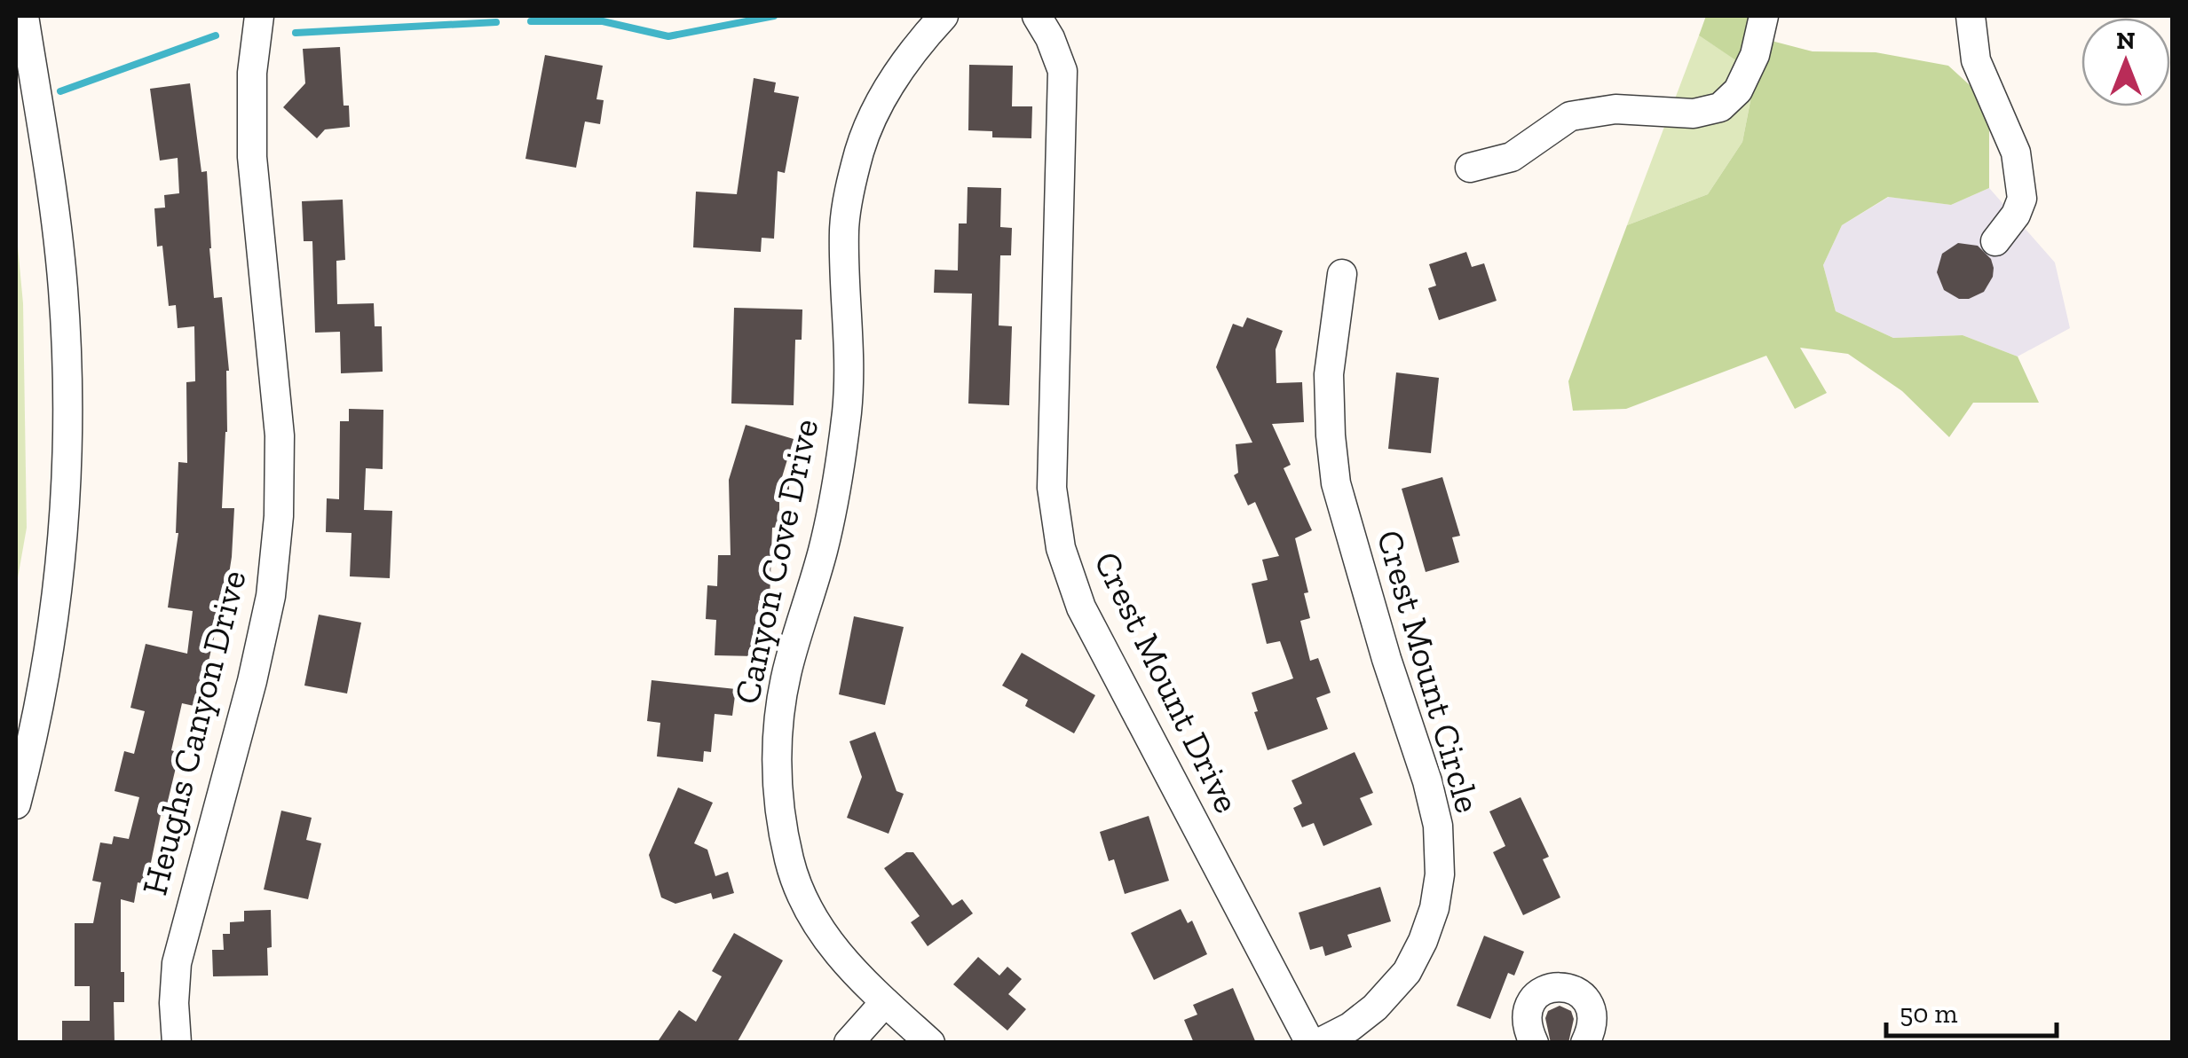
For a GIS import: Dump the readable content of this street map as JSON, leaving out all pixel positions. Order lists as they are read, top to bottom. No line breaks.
{"streets":{"street":["Canyon Cove Drive","Crest Mount Circle","Crest Mount Drive","Heughs Canyon Drive"]},"scale_bar":"50 m","north":"top"}
